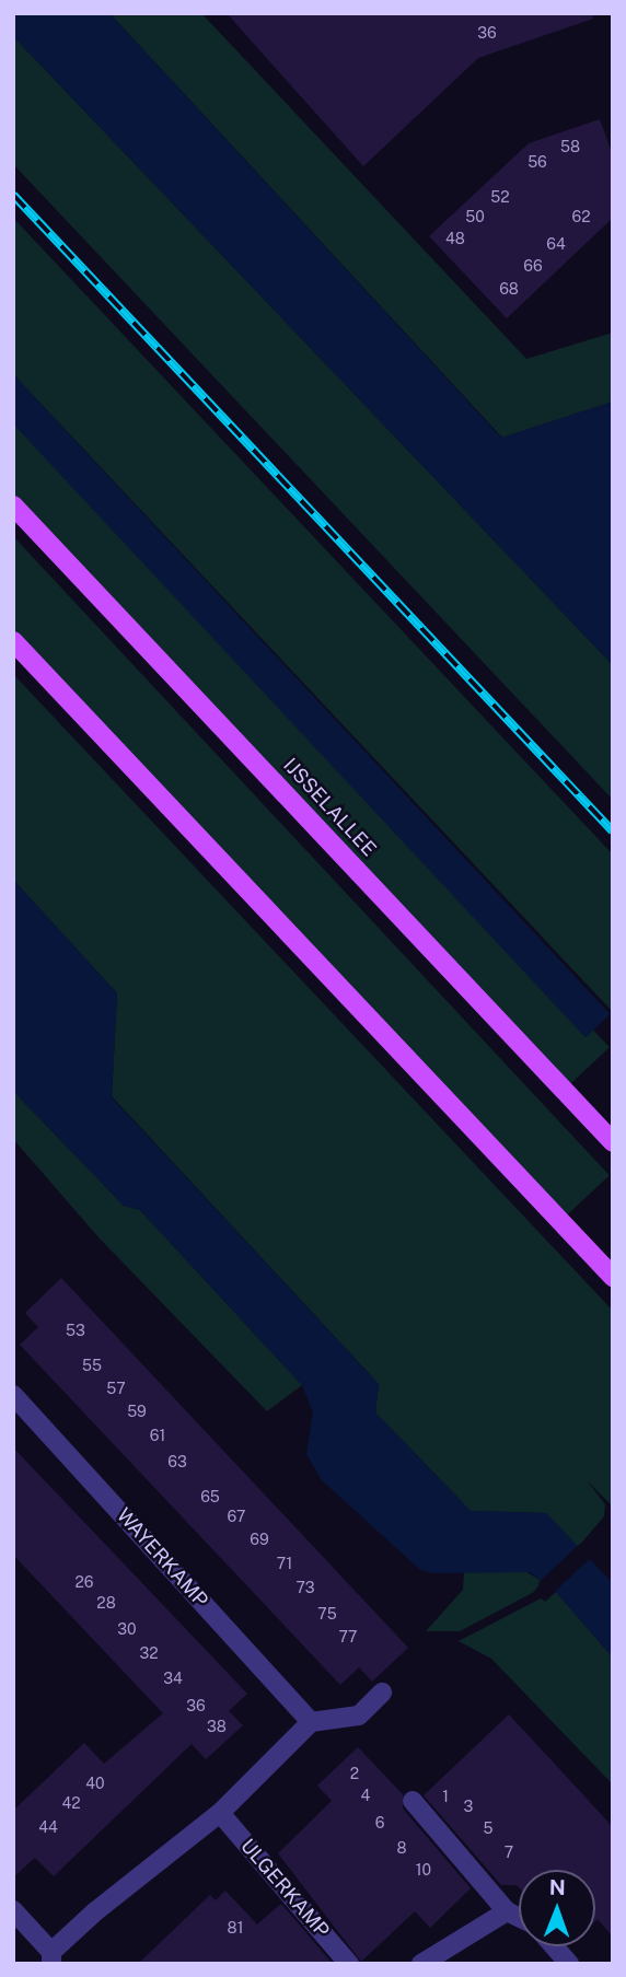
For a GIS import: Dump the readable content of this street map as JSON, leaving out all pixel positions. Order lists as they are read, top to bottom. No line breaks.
{"streets":{"main road":["IJSSELALLEE"],"street":["WAYERKAMP","ULGERKAMP"]},"house_numbers":["36","58","56","52","50","62","48","64","66","68","53","55","57","59","61","63","65","67","69","71","26","73","28","75","30","77","32","34","36","38","2","40","4","1","42","3","6","44","5","8","7","10","81"],"north":"top"}
